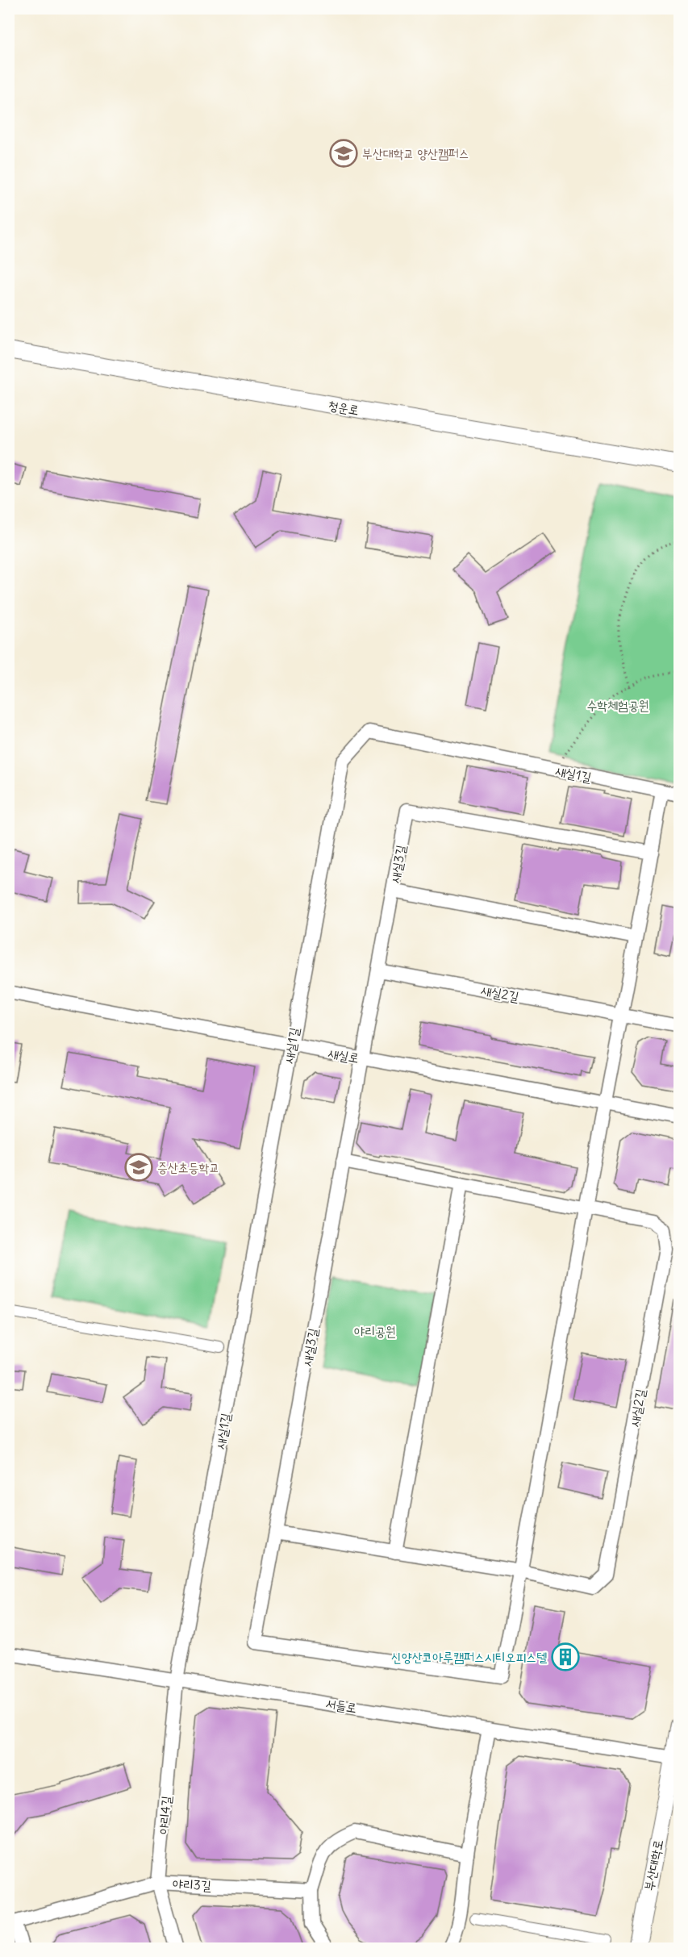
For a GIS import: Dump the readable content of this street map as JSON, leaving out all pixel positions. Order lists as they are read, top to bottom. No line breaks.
{"streets":{"street":["청운로","새실1길","새실3길","새실2길","새실로","서들로","야리4길","부산대학로","야리3길"]},"crossings":[["새실1길","새실로"],["새실1길","서들로"],["새실1길","야리4길"],["새실3길","새실2길"],["새실3길","새실로"],["서들로","야리4길"],["서들로","부산대학로"],["야리4길","야리3길"]],"parks":["수학체험공원","야리공원"],"places":{"school or university":["부산대학교 양산캠퍼스","증산초등학교"],"building":["신양산코아루캠퍼스시티오피스텔"]}}
